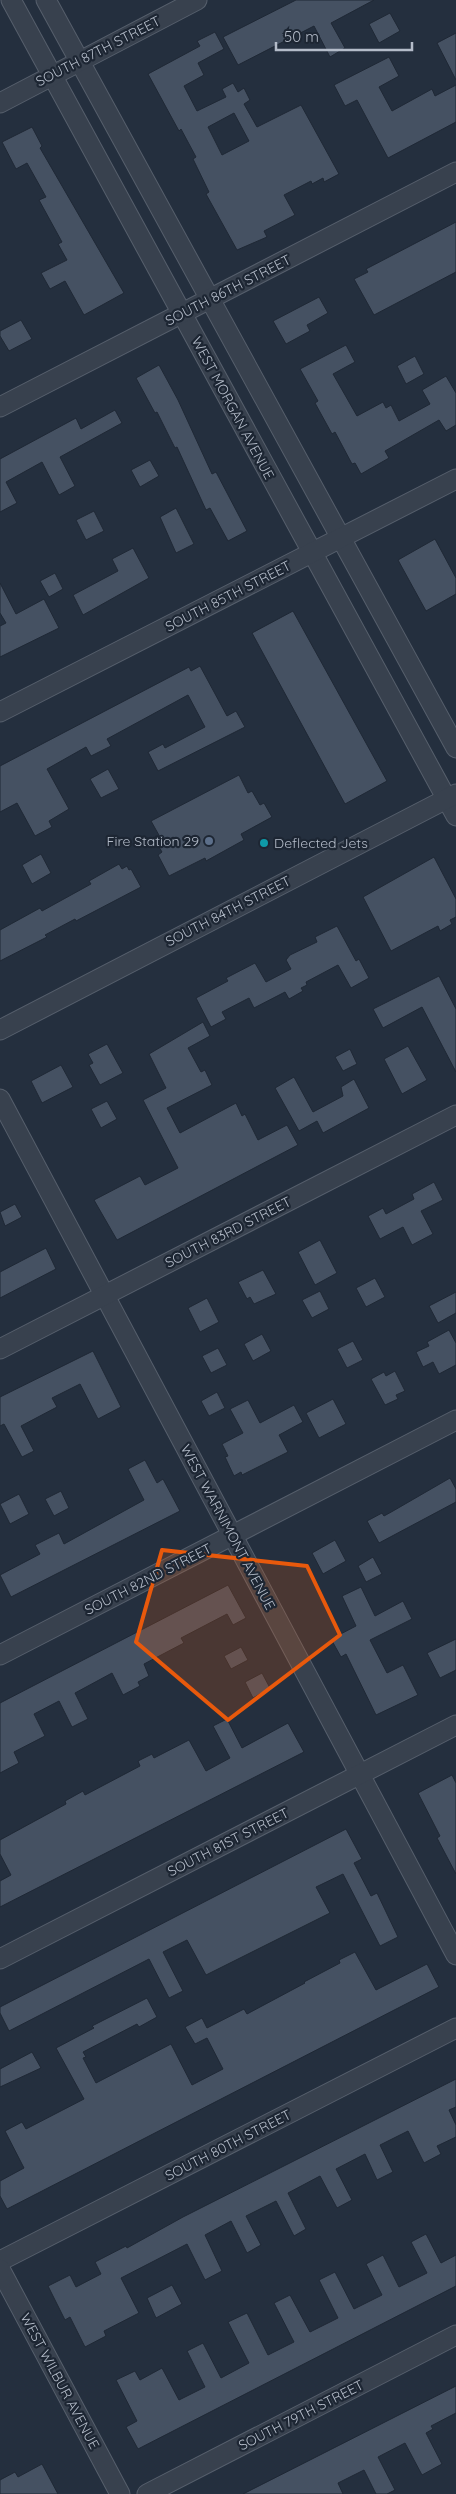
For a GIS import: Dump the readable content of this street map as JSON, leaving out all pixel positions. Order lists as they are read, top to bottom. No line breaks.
{"streets":{"street":["SOUTH 87TH STREET","SOUTH 86TH STREET","WEST MORGAN AVENUE","SOUTH 85TH STREET","SOUTH 84TH STREET","SOUTH 83RD STREET","WEST WARNIMONT AVENUE","SOUTH 82ND STREET","SOUTH 81ST STREET","SOUTH 80TH STREET","WEST WILBUR AVENUE","SOUTH 79TH STREET"]},"crossings":[["SOUTH 87TH STREET","WEST MORGAN AVENUE"],["SOUTH 86TH STREET","WEST MORGAN AVENUE"],["WEST MORGAN AVENUE","SOUTH 85TH STREET"],["WEST MORGAN AVENUE","SOUTH 84TH STREET"],["SOUTH 83RD STREET","WEST WARNIMONT AVENUE"],["WEST WARNIMONT AVENUE","SOUTH 82ND STREET"],["WEST WARNIMONT AVENUE","SOUTH 81ST STREET"]],"places":["Fire Station 29","Deflected Jets"],"scale_bar":"50 m"}
